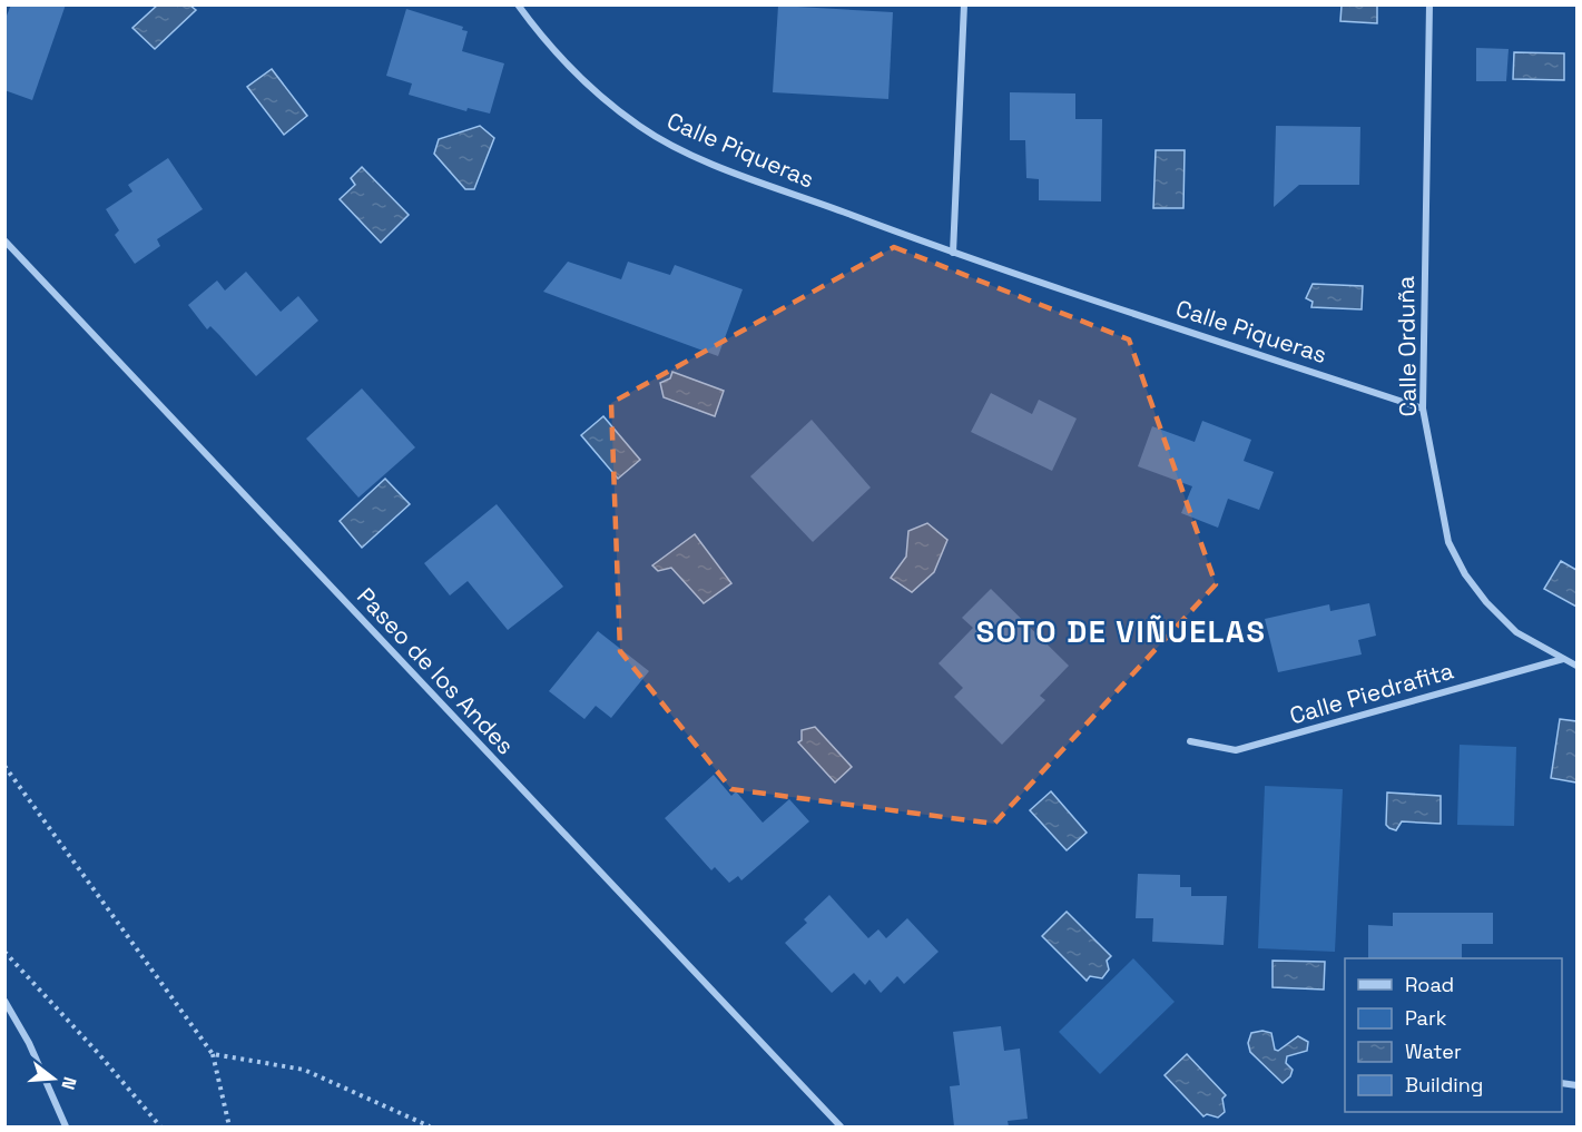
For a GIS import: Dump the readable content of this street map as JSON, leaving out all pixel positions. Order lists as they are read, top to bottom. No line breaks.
{"streets":{"street":["Calle Piqueras","Calle Orduña","Paseo de los Andes","Calle Piedrafita"]},"crossings":[["Calle Piqueras","Calle Orduña"],["Calle Orduña","Calle Piedrafita"]],"districts":["SOTO DE VIÑUELAS"],"legend":["Road","Park","Water","Building"],"north":"right"}
